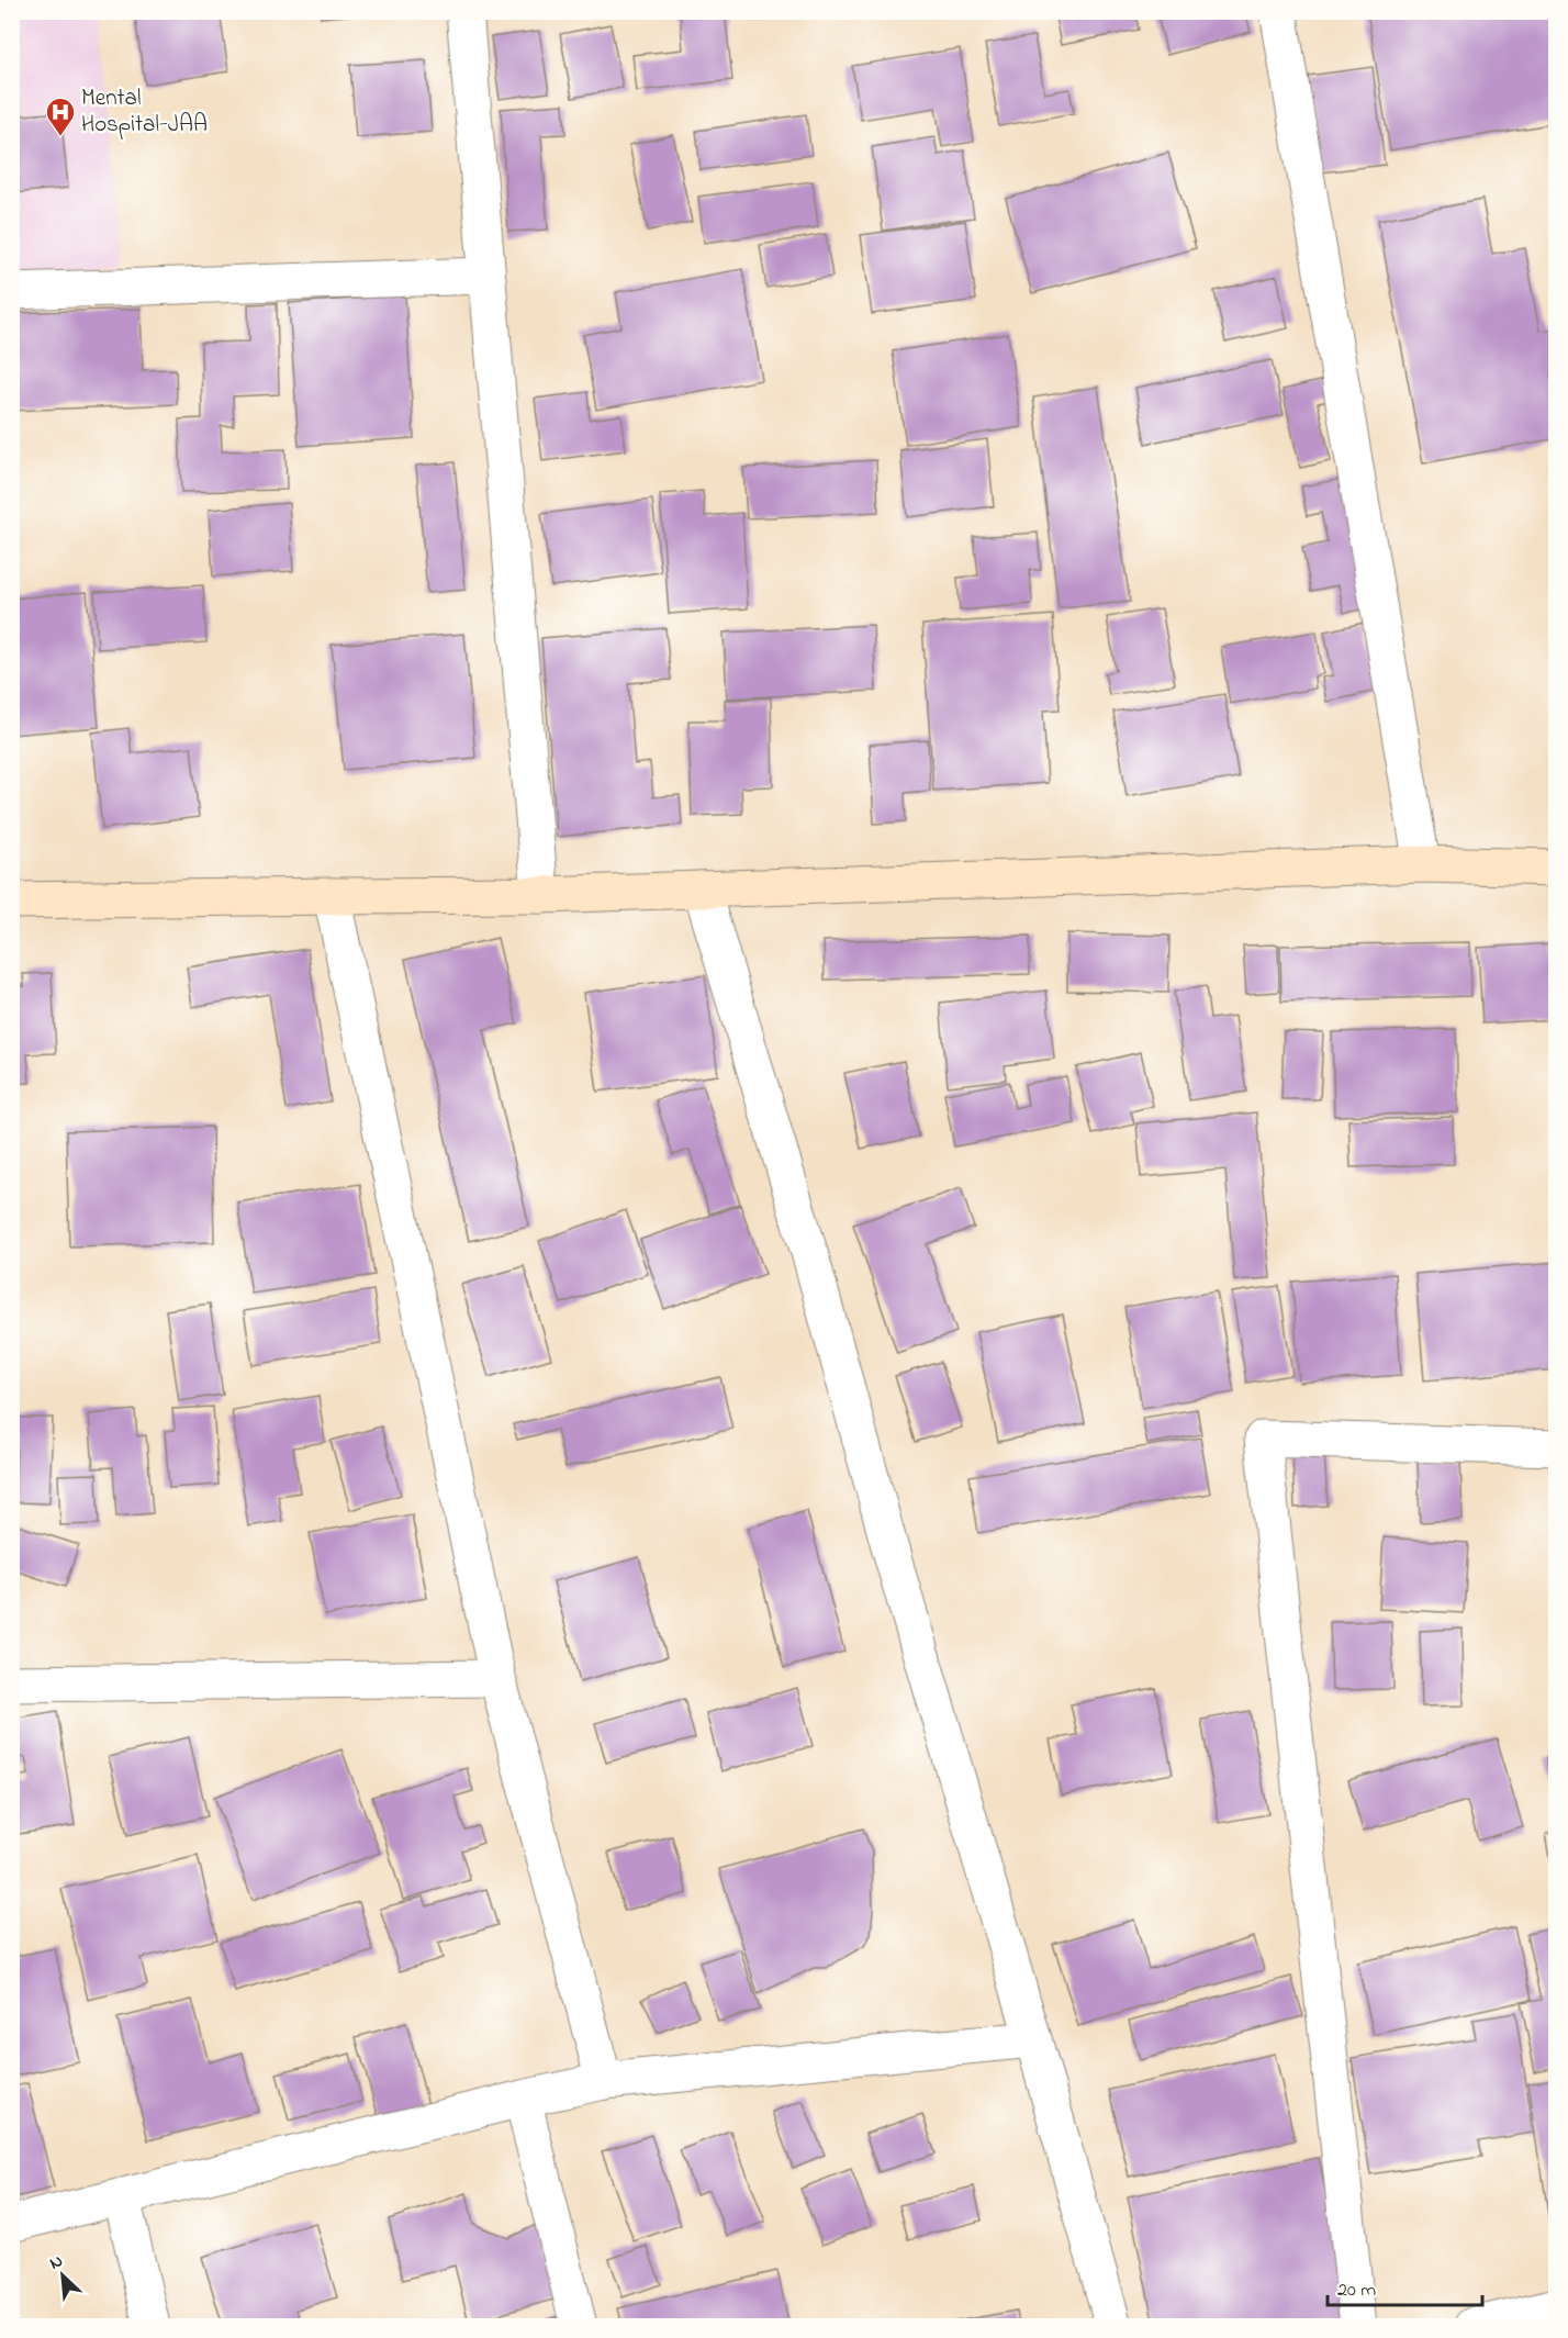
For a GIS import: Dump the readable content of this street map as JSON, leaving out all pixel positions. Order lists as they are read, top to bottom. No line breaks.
{"places":{"hospital":["Mental Hospital-JAA"]},"scale_bar":"20 m","north":"top left"}
